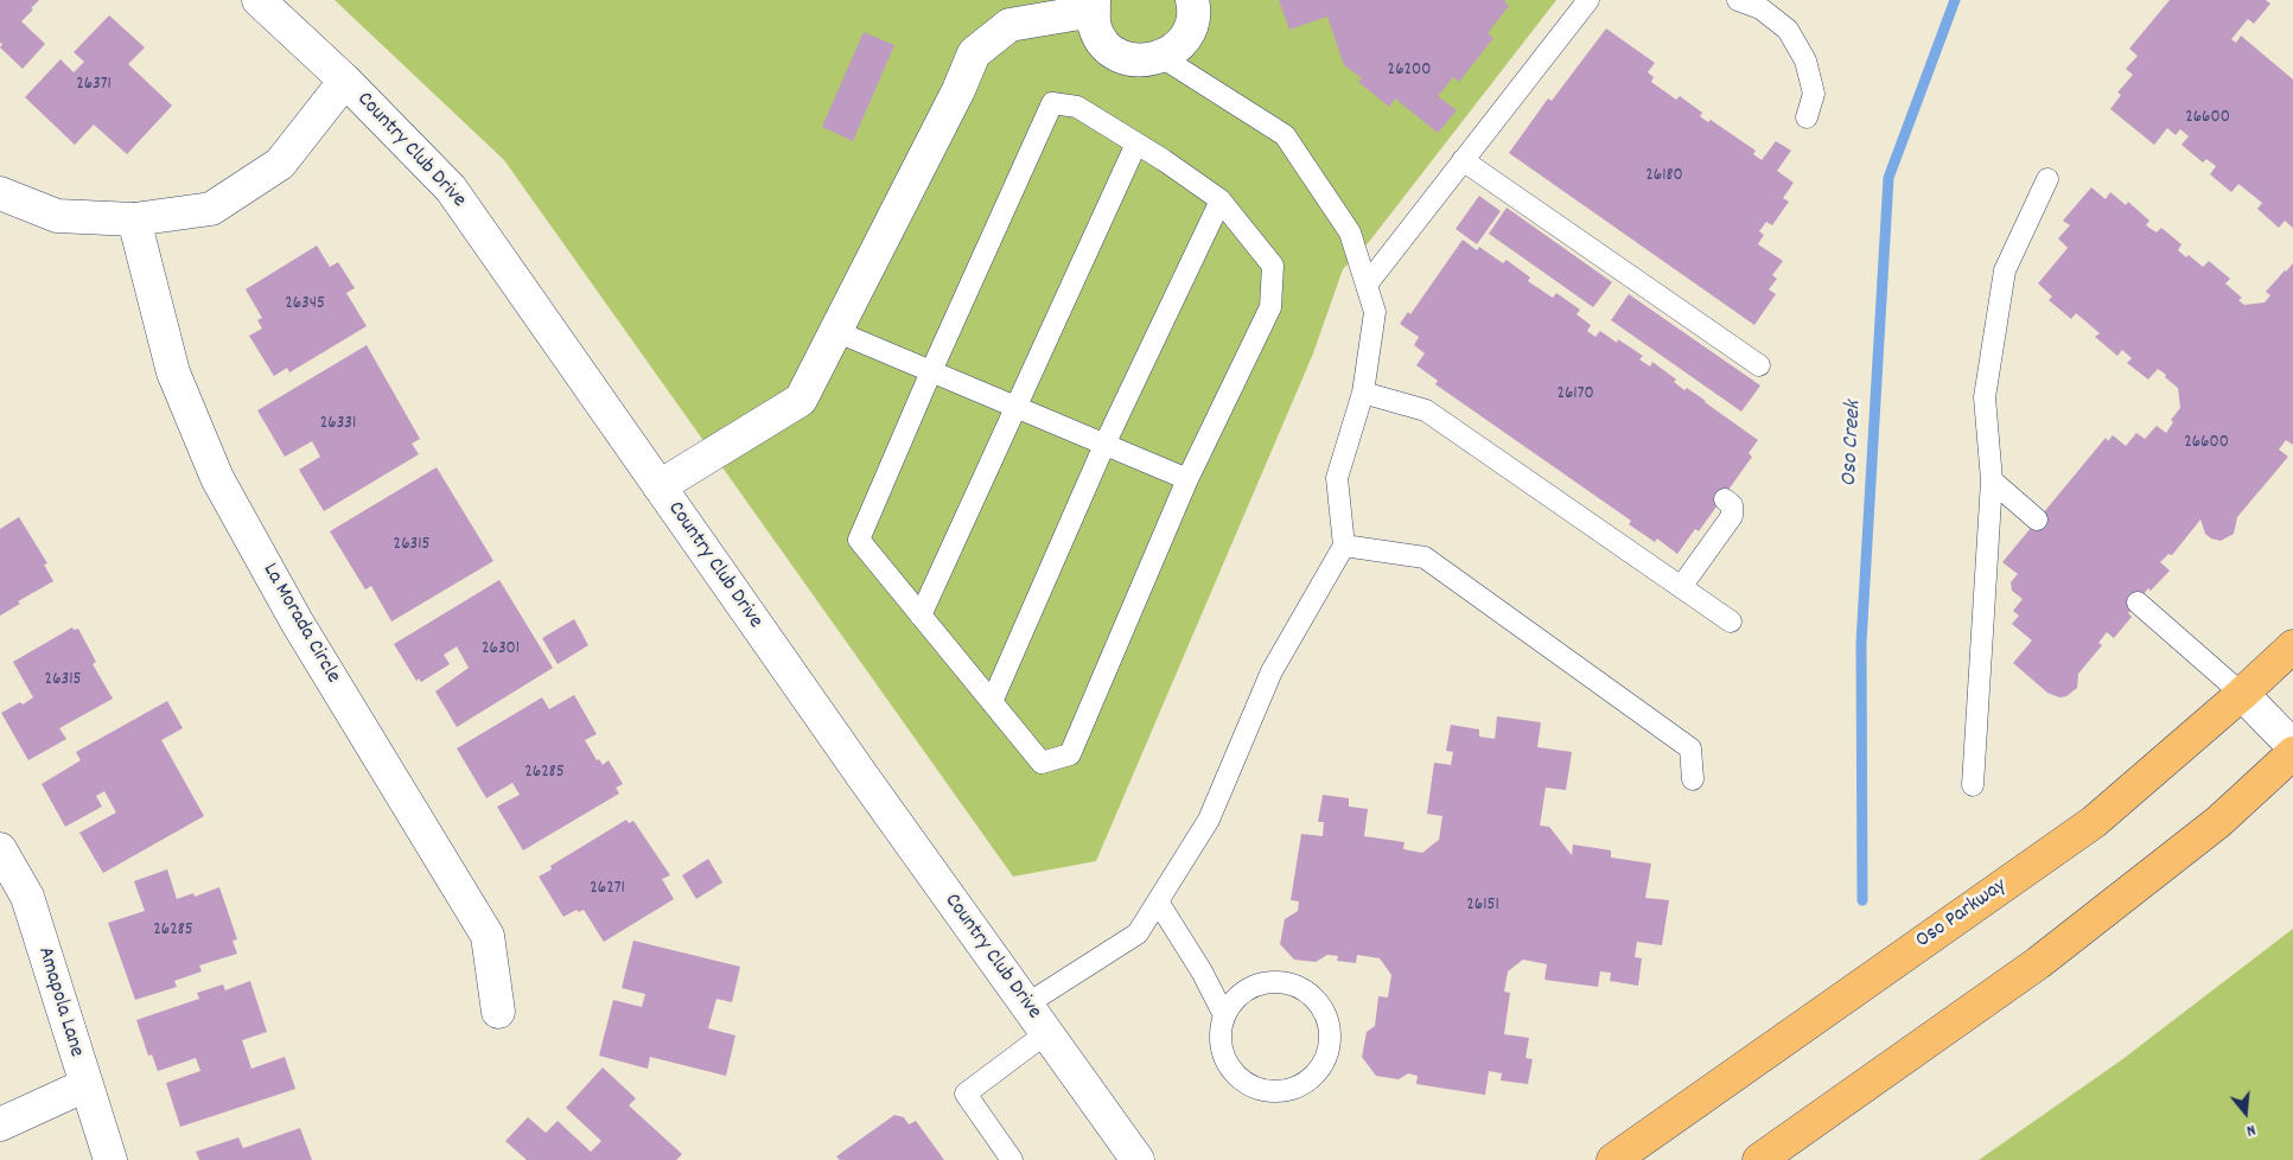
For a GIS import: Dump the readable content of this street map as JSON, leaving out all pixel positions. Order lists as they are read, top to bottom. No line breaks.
{"streets":{"main road":["Oso Parkway"],"street":["Country Club Drive","La Morada Circle","Amapola Lane"]},"water":["Oso Creek"],"house_numbers":["26200","26371","26600","26180","26345","26170","26331","26600","26315","26301","26315","26285","26271","26151","26285"],"north":"bottom"}
